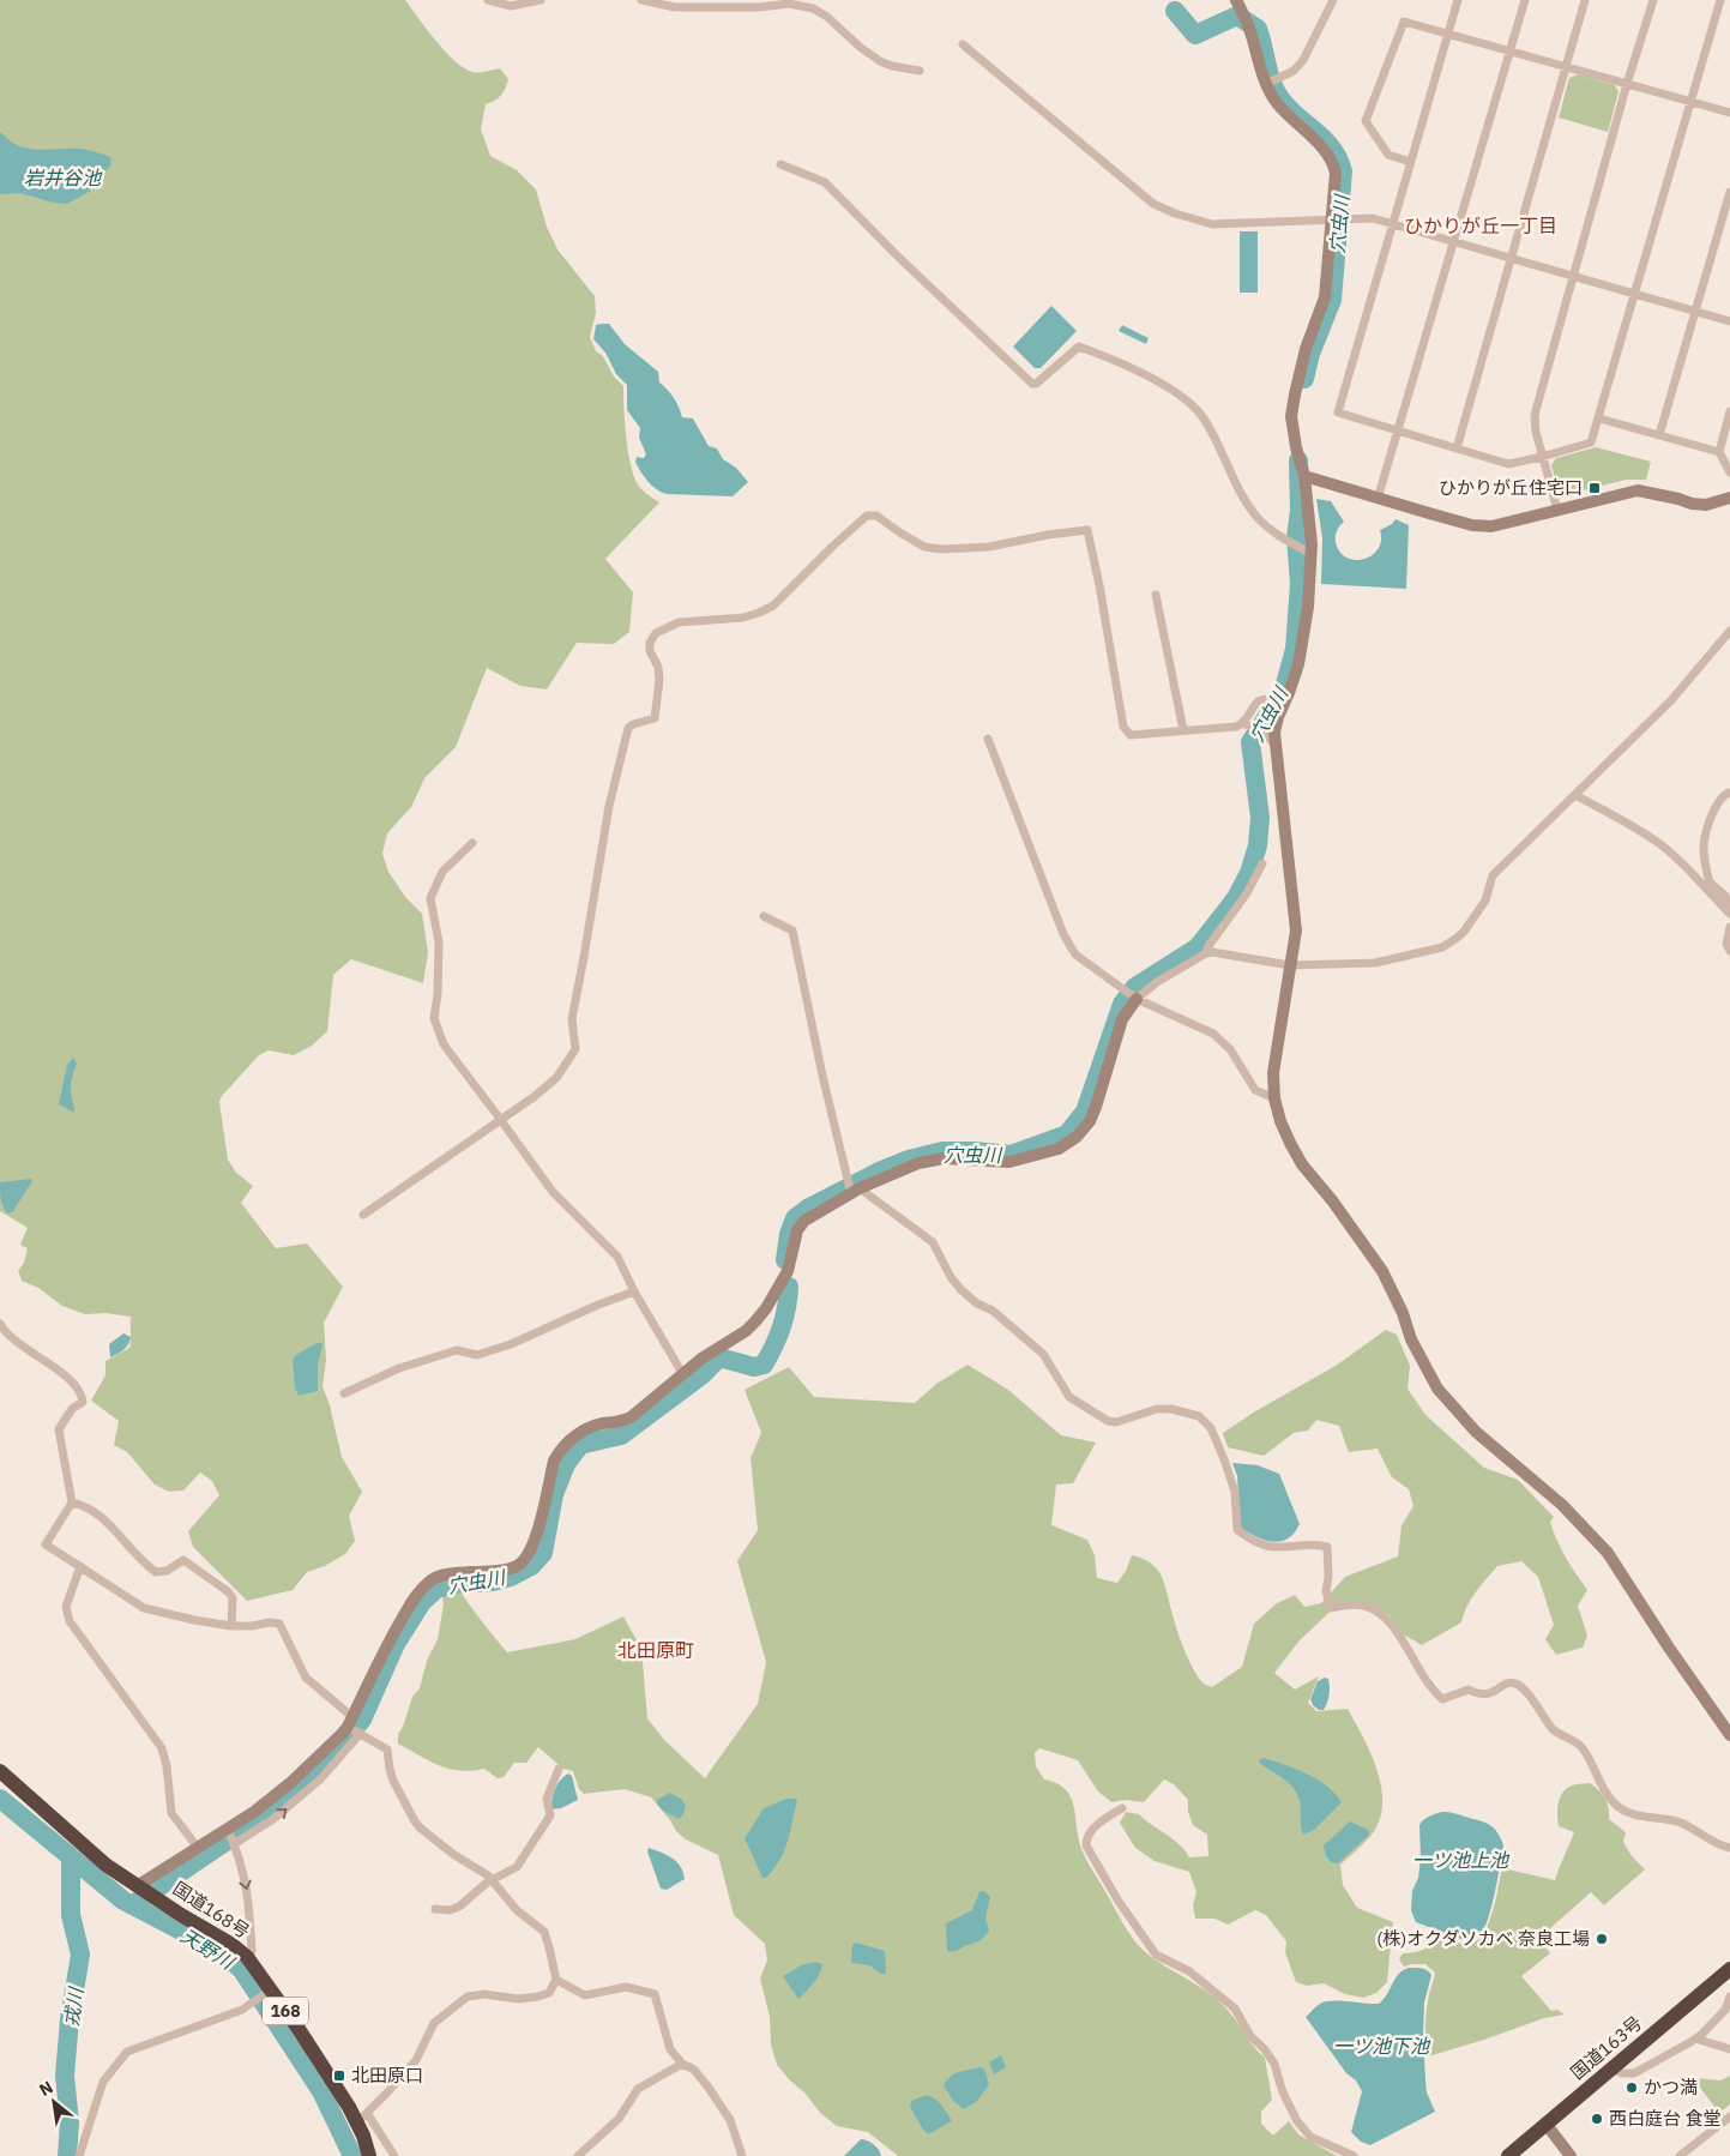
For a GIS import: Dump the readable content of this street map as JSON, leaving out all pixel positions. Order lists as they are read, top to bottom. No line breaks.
{"streets":{"highway":["国道168号","168","国道163号"]},"districts":["ひかりが丘一丁目","北田原町"],"water":["岩井谷池","穴虫川","一ツ池上池","天野川","戎川","一ツ池下池"],"places":{"transit":["ひかりが丘住宅口","北田原口"],"other":["(株)オクダソカベ 奈良工場","かつ満","西白庭台 食堂"]},"north":"top left"}
